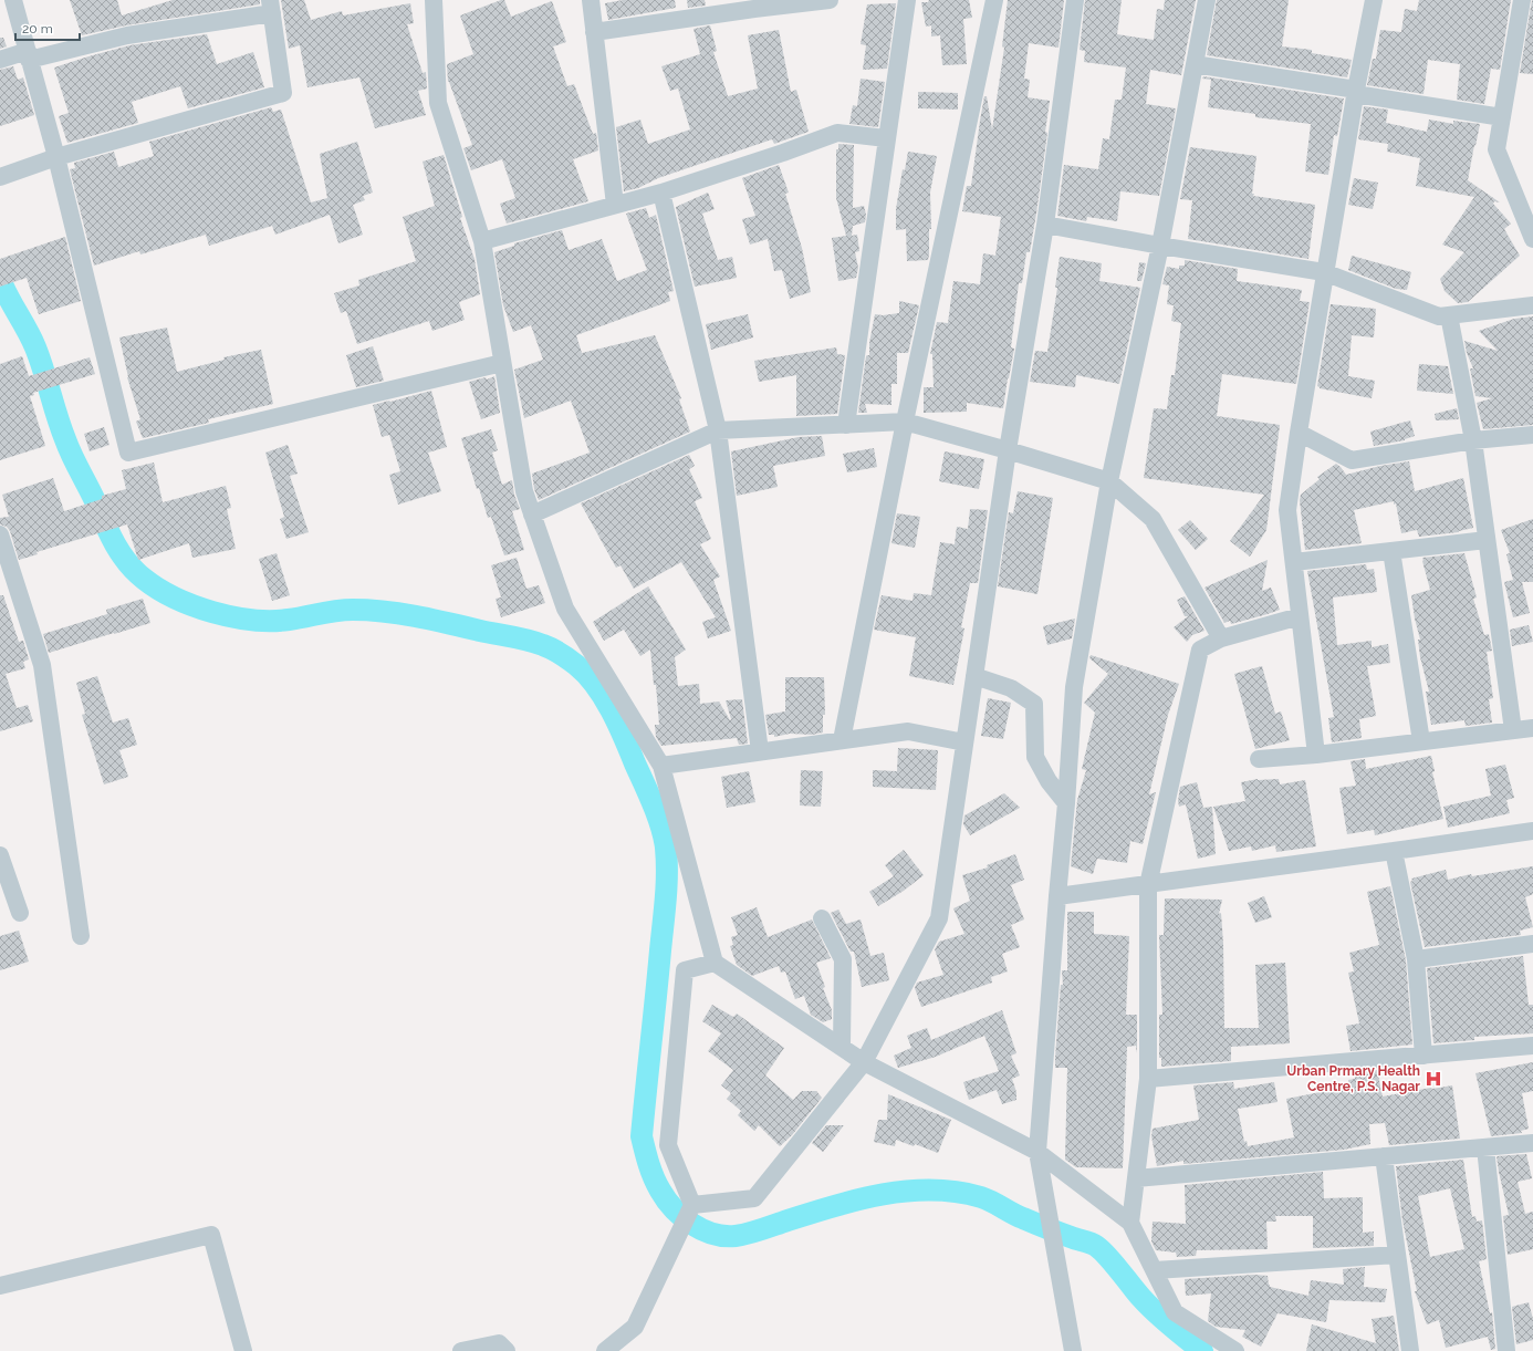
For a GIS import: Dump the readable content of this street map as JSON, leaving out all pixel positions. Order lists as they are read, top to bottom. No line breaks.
{"places":{"hospital":["Urban Prmary Health Centre, P.S. Nagar"]},"scale_bar":"20 m"}
